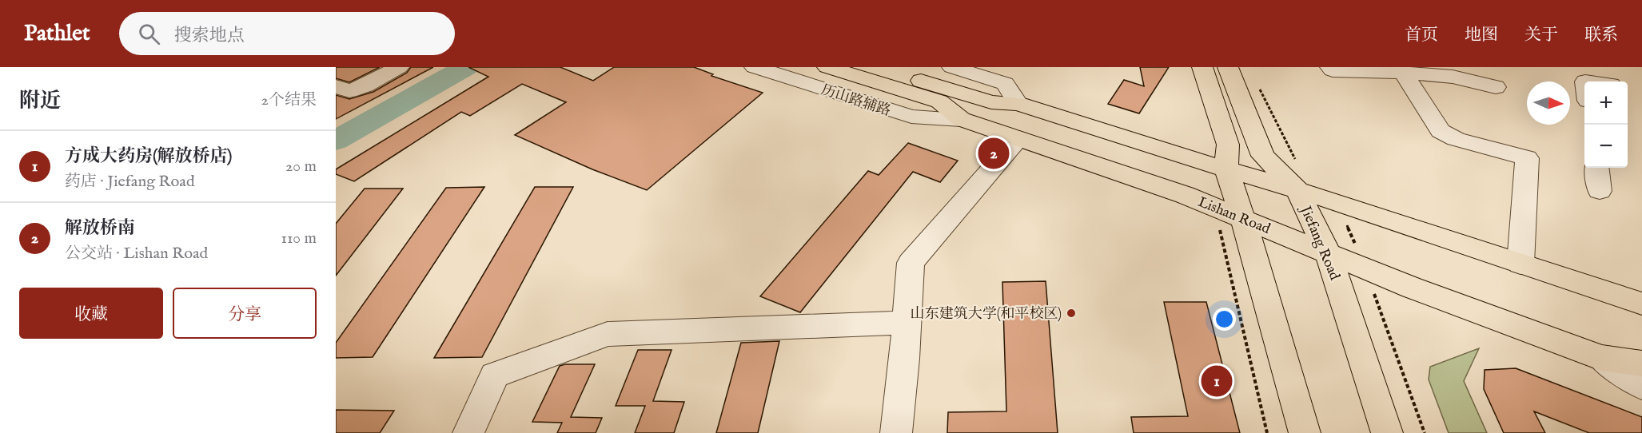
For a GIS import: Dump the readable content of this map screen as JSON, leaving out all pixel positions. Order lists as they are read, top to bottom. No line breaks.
{"streets":{"main road":["Lishan Road","Jiefang Road"],"street":["历山路辅路"]},"crossings":[["历山路辅路","Lishan Road"],["Lishan Road","Jiefang Road"]],"places":["山东建筑大学(和平校区)"],"north":"right","page":{"header":"Pathlet","search":"搜索地点","nav":["首页","地图","关于","联系"],"heading":["附近","2个结果"],"map_buttons":["+","−"],"list":[{"mark":"1","name":"方成大药房(解放桥店)","note":"药店 · Jiefang Road","value":"20 m"},{"mark":"2","name":"解放桥南","note":"公交站 · Lishan Road","value":"110 m"}],"pins":["2","1"],"buttons":["收藏","分享"]}}
